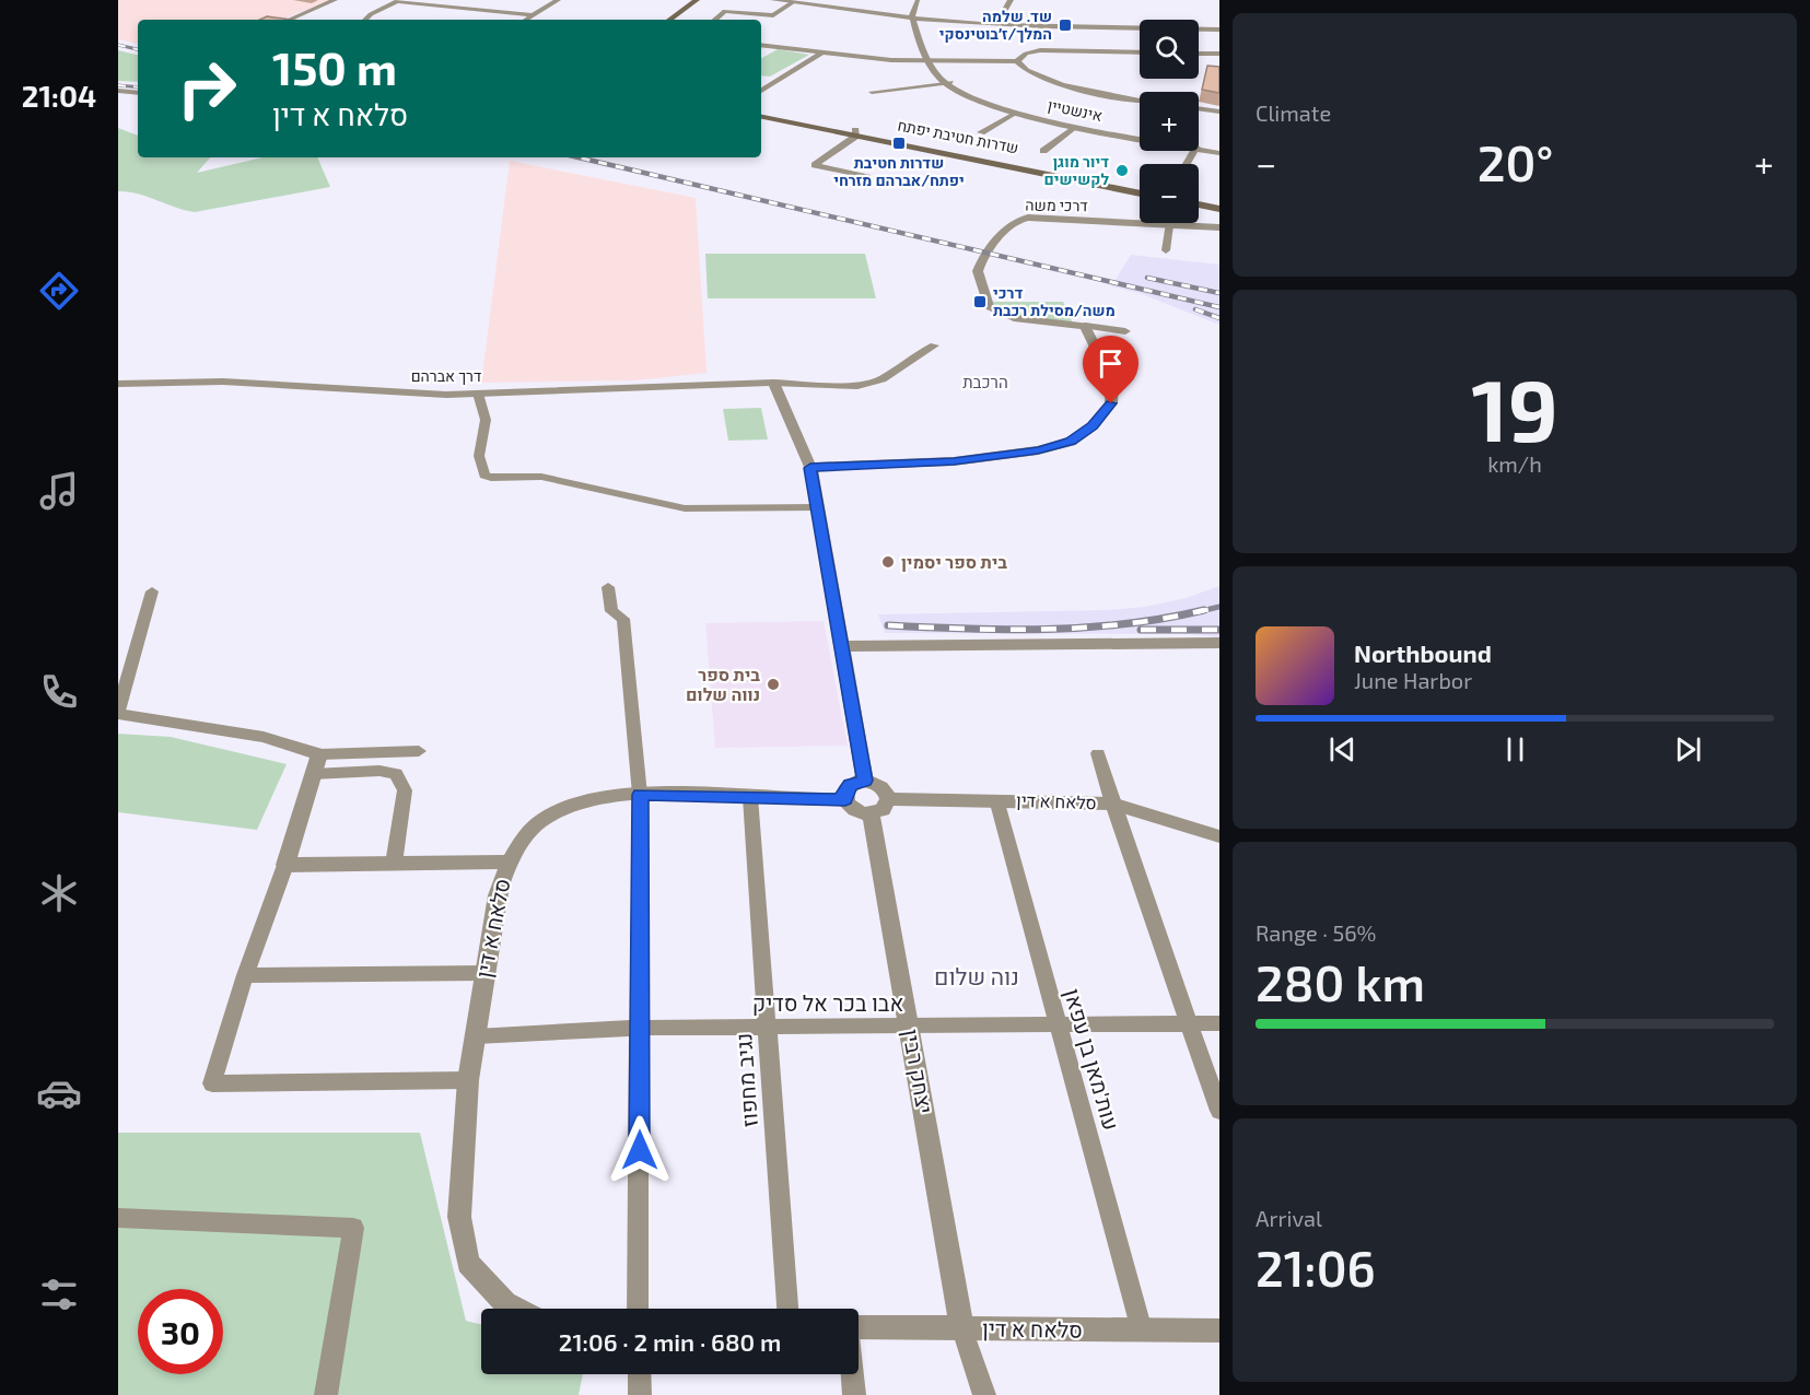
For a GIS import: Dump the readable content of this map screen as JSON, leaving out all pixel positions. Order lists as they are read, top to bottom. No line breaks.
{"streets":{"main road":["שדרות חטיבת יפתח"],"street":["אינשטיין","דרכי משה","דרך אברהם","סלאח א דין","אבו בכר אל סדיק","עות'מאן בן עפאן","יצחק רבין","נגיב מחפוז"]},"crossings":[["סלאח א דין","אבו בכר אל סדיק"],["סלאח א דין","עות'מאן בן עפאן"],["סלאח א דין","יצחק רבין"],["סלאח א דין","נגיב מחפוז"],["אבו בכר אל סדיק","עות'מאן בן עפאן"],["אבו בכר אל סדיק","יצחק רבין"],["אבו בכר אל סדיק","נגיב מחפוז"]],"districts":["הרכבת","נוה שלום"],"places":{"transit":["שד. שלמה המלך/ז׳בוטינסקי","שדרות חטיבת יפתח/אברהם מזרחי","דרכי משה/מסילת רכבת"],"other":["דיור מוגן לקשישים","בית ספר יסמין","בית ספר נווה שלום"]},"page":{"tabs":"21:04","tile":["Climate",["19","km/h"],["Range · 56%","280 km"],["Arrival","21:06"]],"map_buttons":["+","−"],"turn":["150 m","סלאח א דין"],"heat":["−","20°","+"],"song":["Northbound","June Harbor"],"limit":"30","trip":"21:06 · 2 min · 680 m"}}
